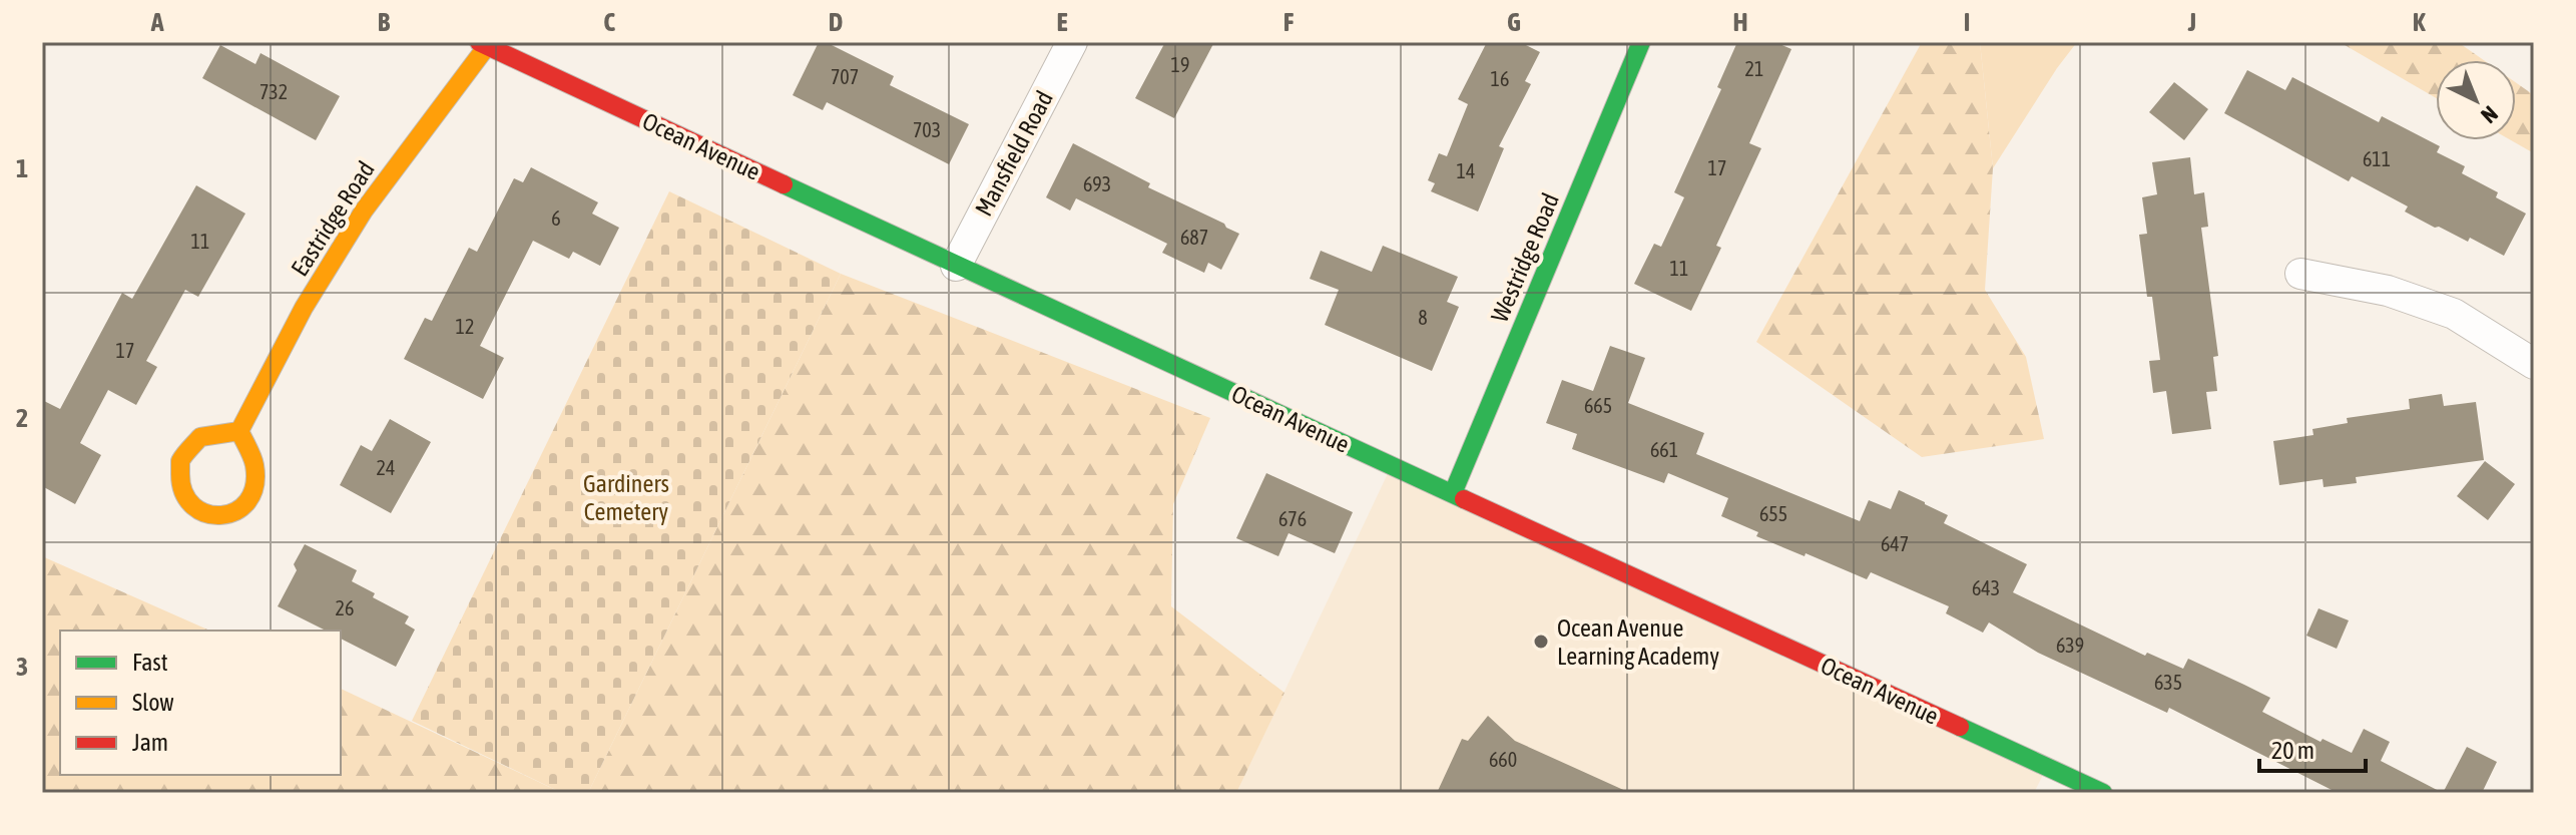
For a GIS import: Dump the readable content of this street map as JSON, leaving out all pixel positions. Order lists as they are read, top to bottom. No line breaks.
{"streets":{"main road":["Ocean Avenue","Eastridge Road","Westridge Road"],"street":["Mansfield Road"]},"crossings":[["Ocean Avenue","Mansfield Road"],["Ocean Avenue","Eastridge Road"],["Ocean Avenue","Westridge Road"]],"parks":["Gardiners Cemetery"],"places":["Ocean Avenue Learning Academy"],"house_numbers":["19","21","707","16","732","703","611","17","14","693","6","687","11","11","8","12","17","665","661","24","655","676","647","643","26","639","635","660"],"legend":["Fast","Slow","Jam"],"scale_bar":"20 m","north":"bottom right","grid":{"columns":["A","B","C","D","E","F","G","H","I","J","K"],"rows":["1","2","3"]}}
